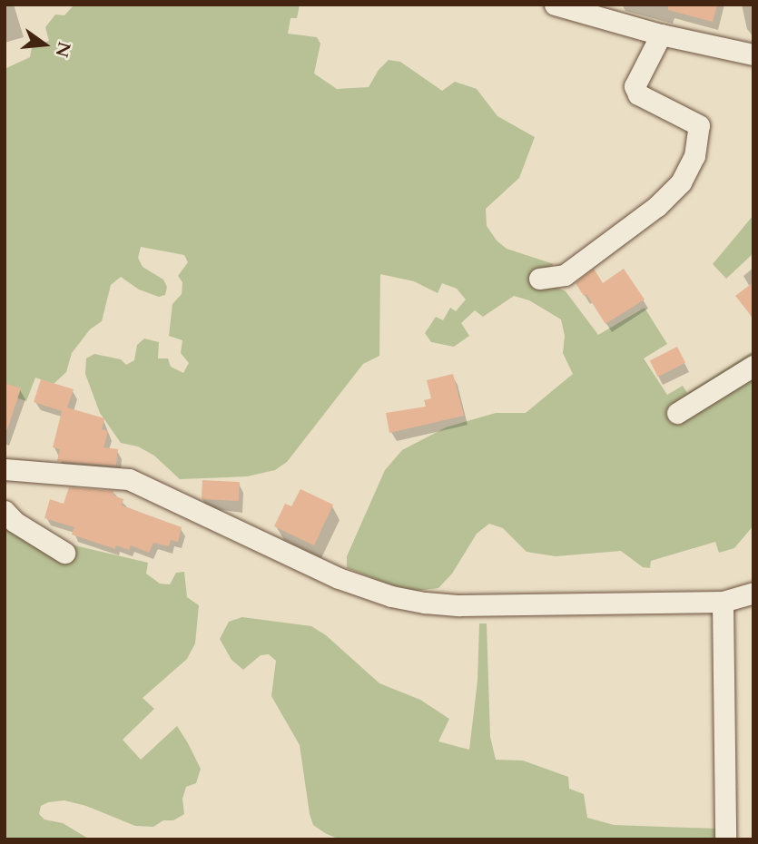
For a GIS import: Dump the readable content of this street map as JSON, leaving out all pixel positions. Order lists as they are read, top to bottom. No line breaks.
{"north":"right"}
